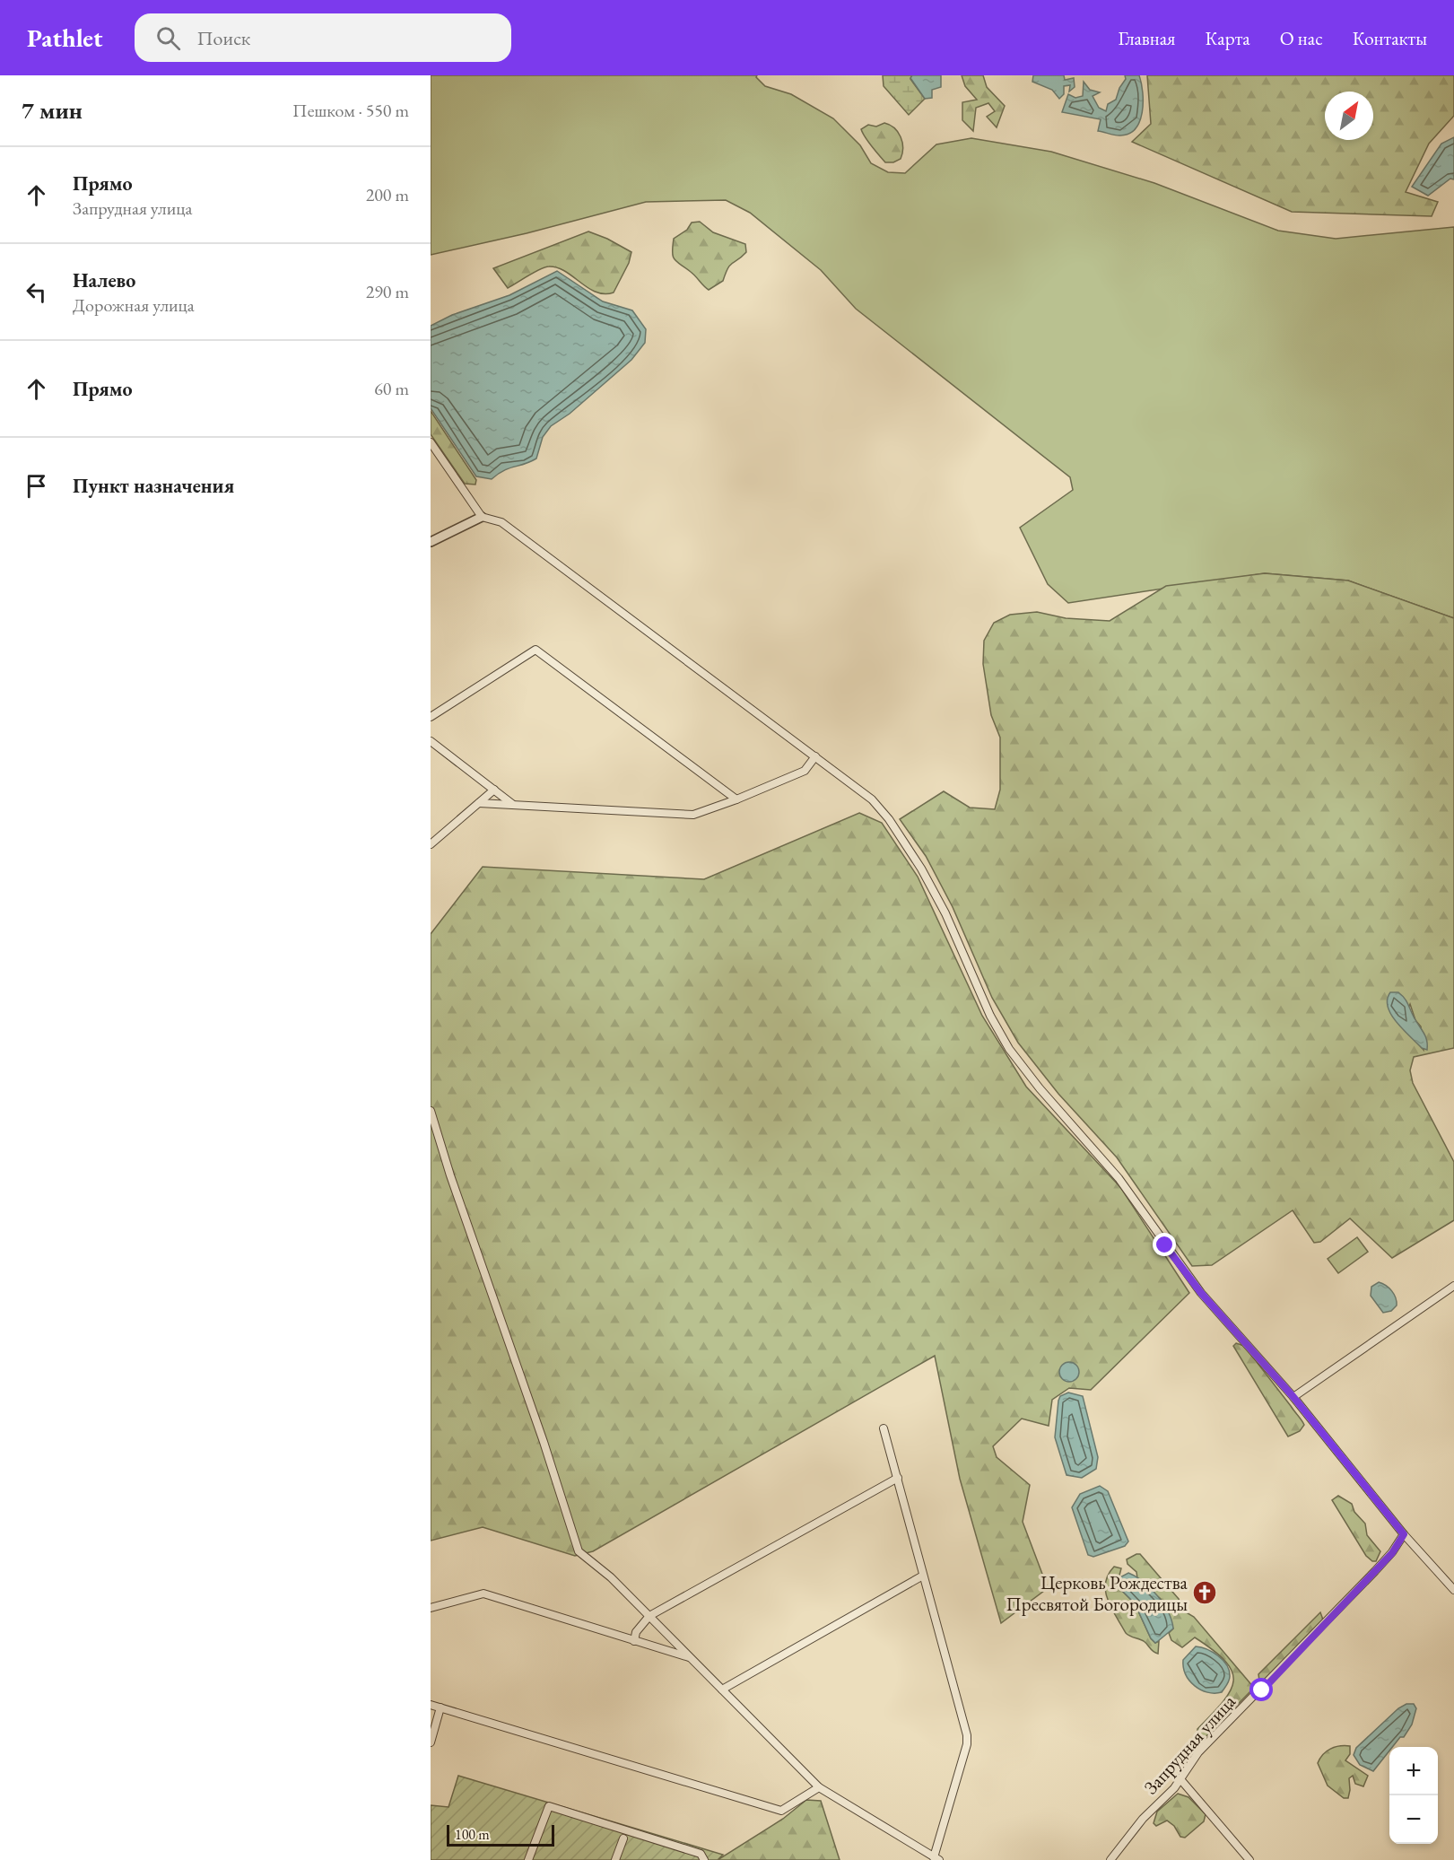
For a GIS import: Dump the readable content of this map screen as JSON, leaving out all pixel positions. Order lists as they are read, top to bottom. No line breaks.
{"streets":{"street":["Запрудная улица"]},"places":{"church":["Церковь Рождества Пресвятой Богородицы"]},"scale_bar":"100 m","north":"top right","page":{"header":"Pathlet","search":"Поиск","nav":["Главная","Карта","О нас","Контакты"],"heading":["7 мин","Пешком · 550 m"],"list":[["Прямо","Запрудная улица","200 m"],["Налево","Дорожная улица","290 m"],["Прямо","60 m"],"Пункт назначения"],"map_buttons":["+","−"],"scale":"100 m"}}
